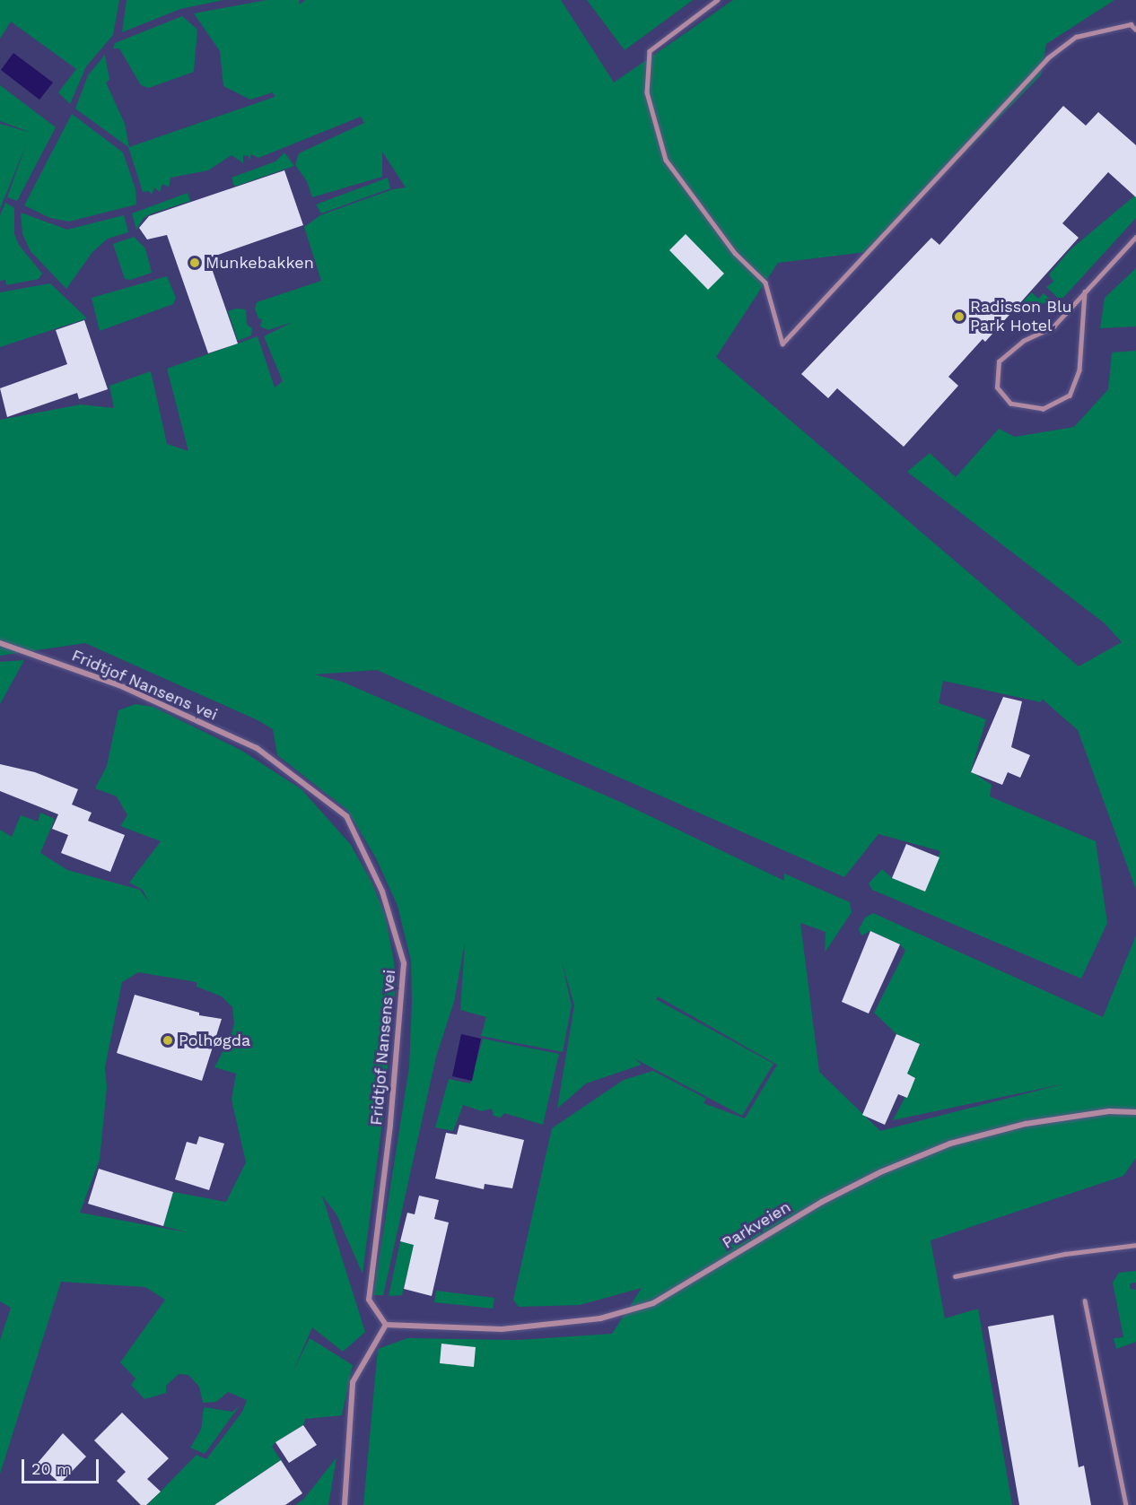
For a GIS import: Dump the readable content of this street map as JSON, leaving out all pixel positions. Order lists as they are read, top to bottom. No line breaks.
{"streets":{"street":["Fridtjof Nansens vei","Parkveien"]},"crossings":[["Fridtjof Nansens vei","Parkveien"]],"places":["Munkebakken","Radisson Blu Park Hotel","Polhøgda"],"scale_bar":"20 m"}
